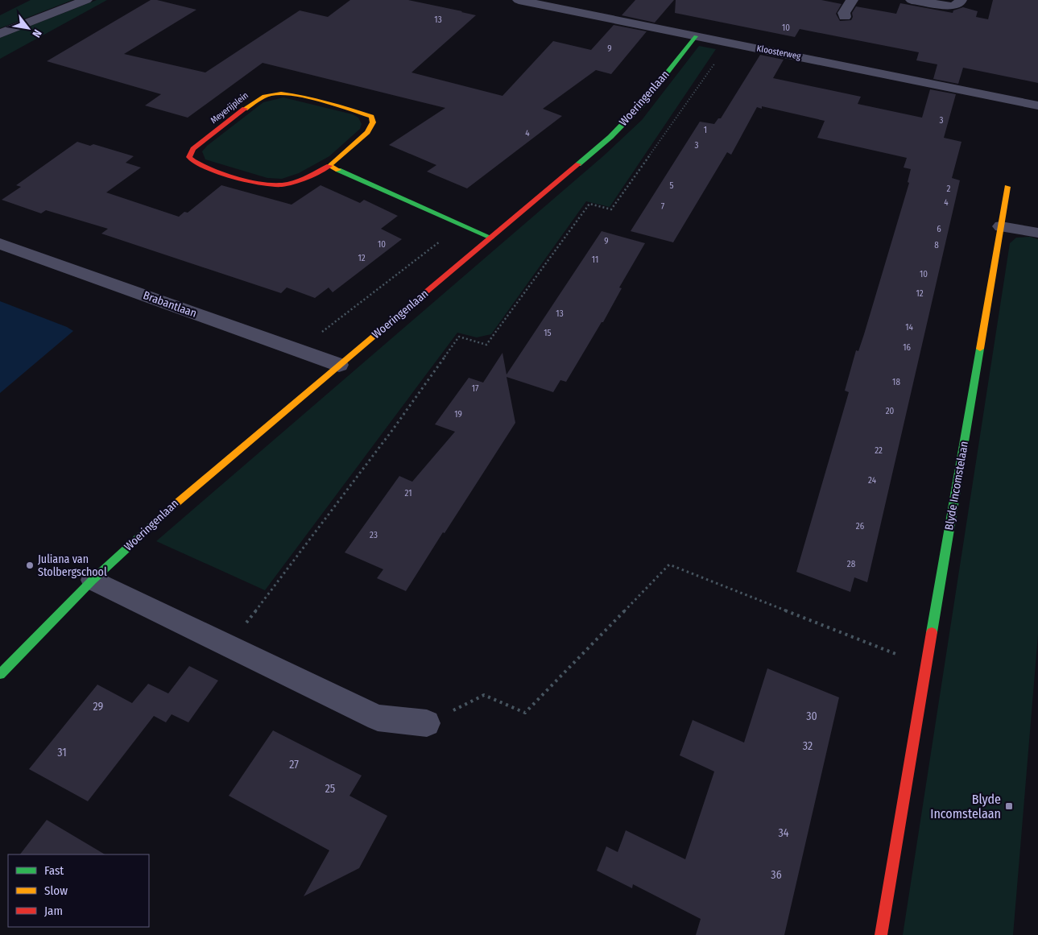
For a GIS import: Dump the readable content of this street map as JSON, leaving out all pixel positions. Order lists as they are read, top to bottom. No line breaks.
{"streets":{"street":["Kloosterweg","Woeringenlaan","Meyerijplein","Brabantlaan","Blyde Incomstelaan"]},"crossings":[["Kloosterweg","Woeringenlaan"],["Woeringenlaan","Brabantlaan"]],"places":{"other":["Juliana van Stolbergschool"],"transit":["Blyde Incomstelaan"]},"house_numbers":["13","10","9","3","1","4","3","5","2","4","7","6","9","10","8","12","11","10","12","13","14","15","16","18","17","20","19","22","24","21","26","23","28","29","30","32","31","27","25","34","36"],"legend":["Fast","Slow","Jam"],"north":"bottom right"}
